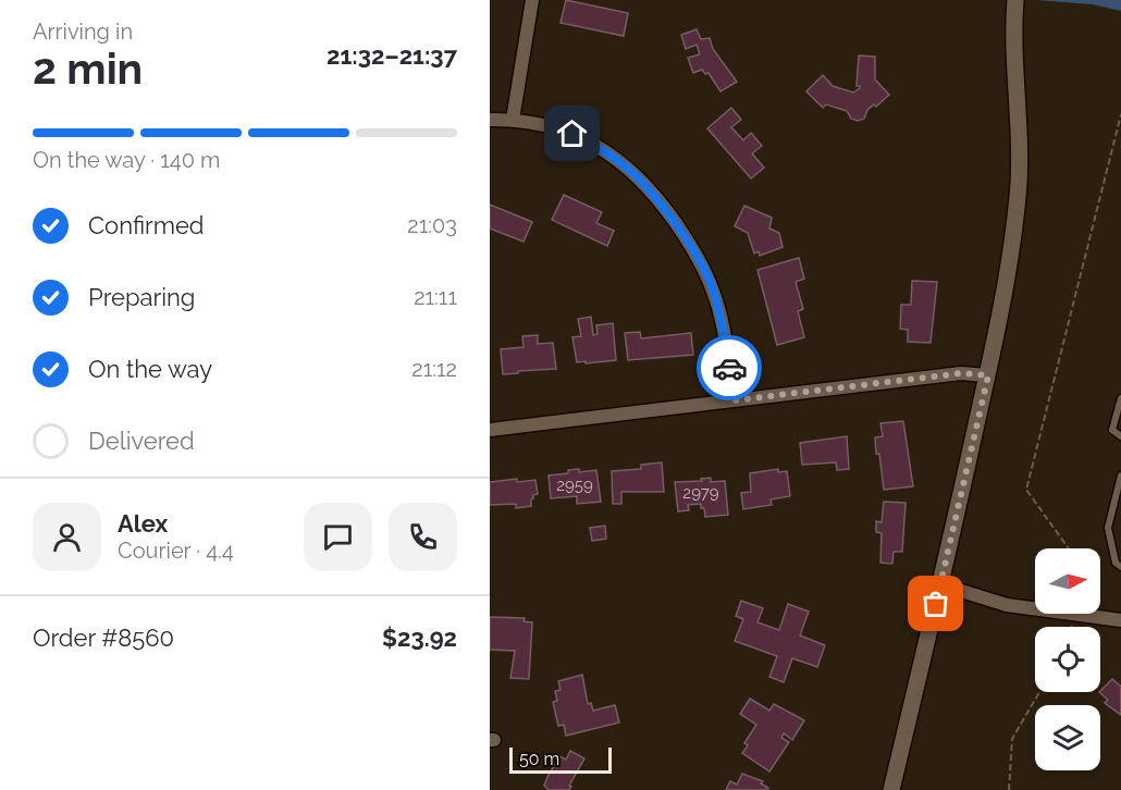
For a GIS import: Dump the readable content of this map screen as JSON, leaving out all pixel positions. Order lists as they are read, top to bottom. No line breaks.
{"house_numbers":["2959","2979"],"scale_bar":"50 m","north":"right","page":{"heading":["2 min","Arriving in","21:32–21:37"],"panel":["Alex","Courier · 4.4","Order #8560","$23.92"],"bar":"On the way · 140 m","list":[["Confirmed","21:03"],["Preparing","21:11"],["On the way","21:12"],"Delivered"],"scale":"50 m"}}
